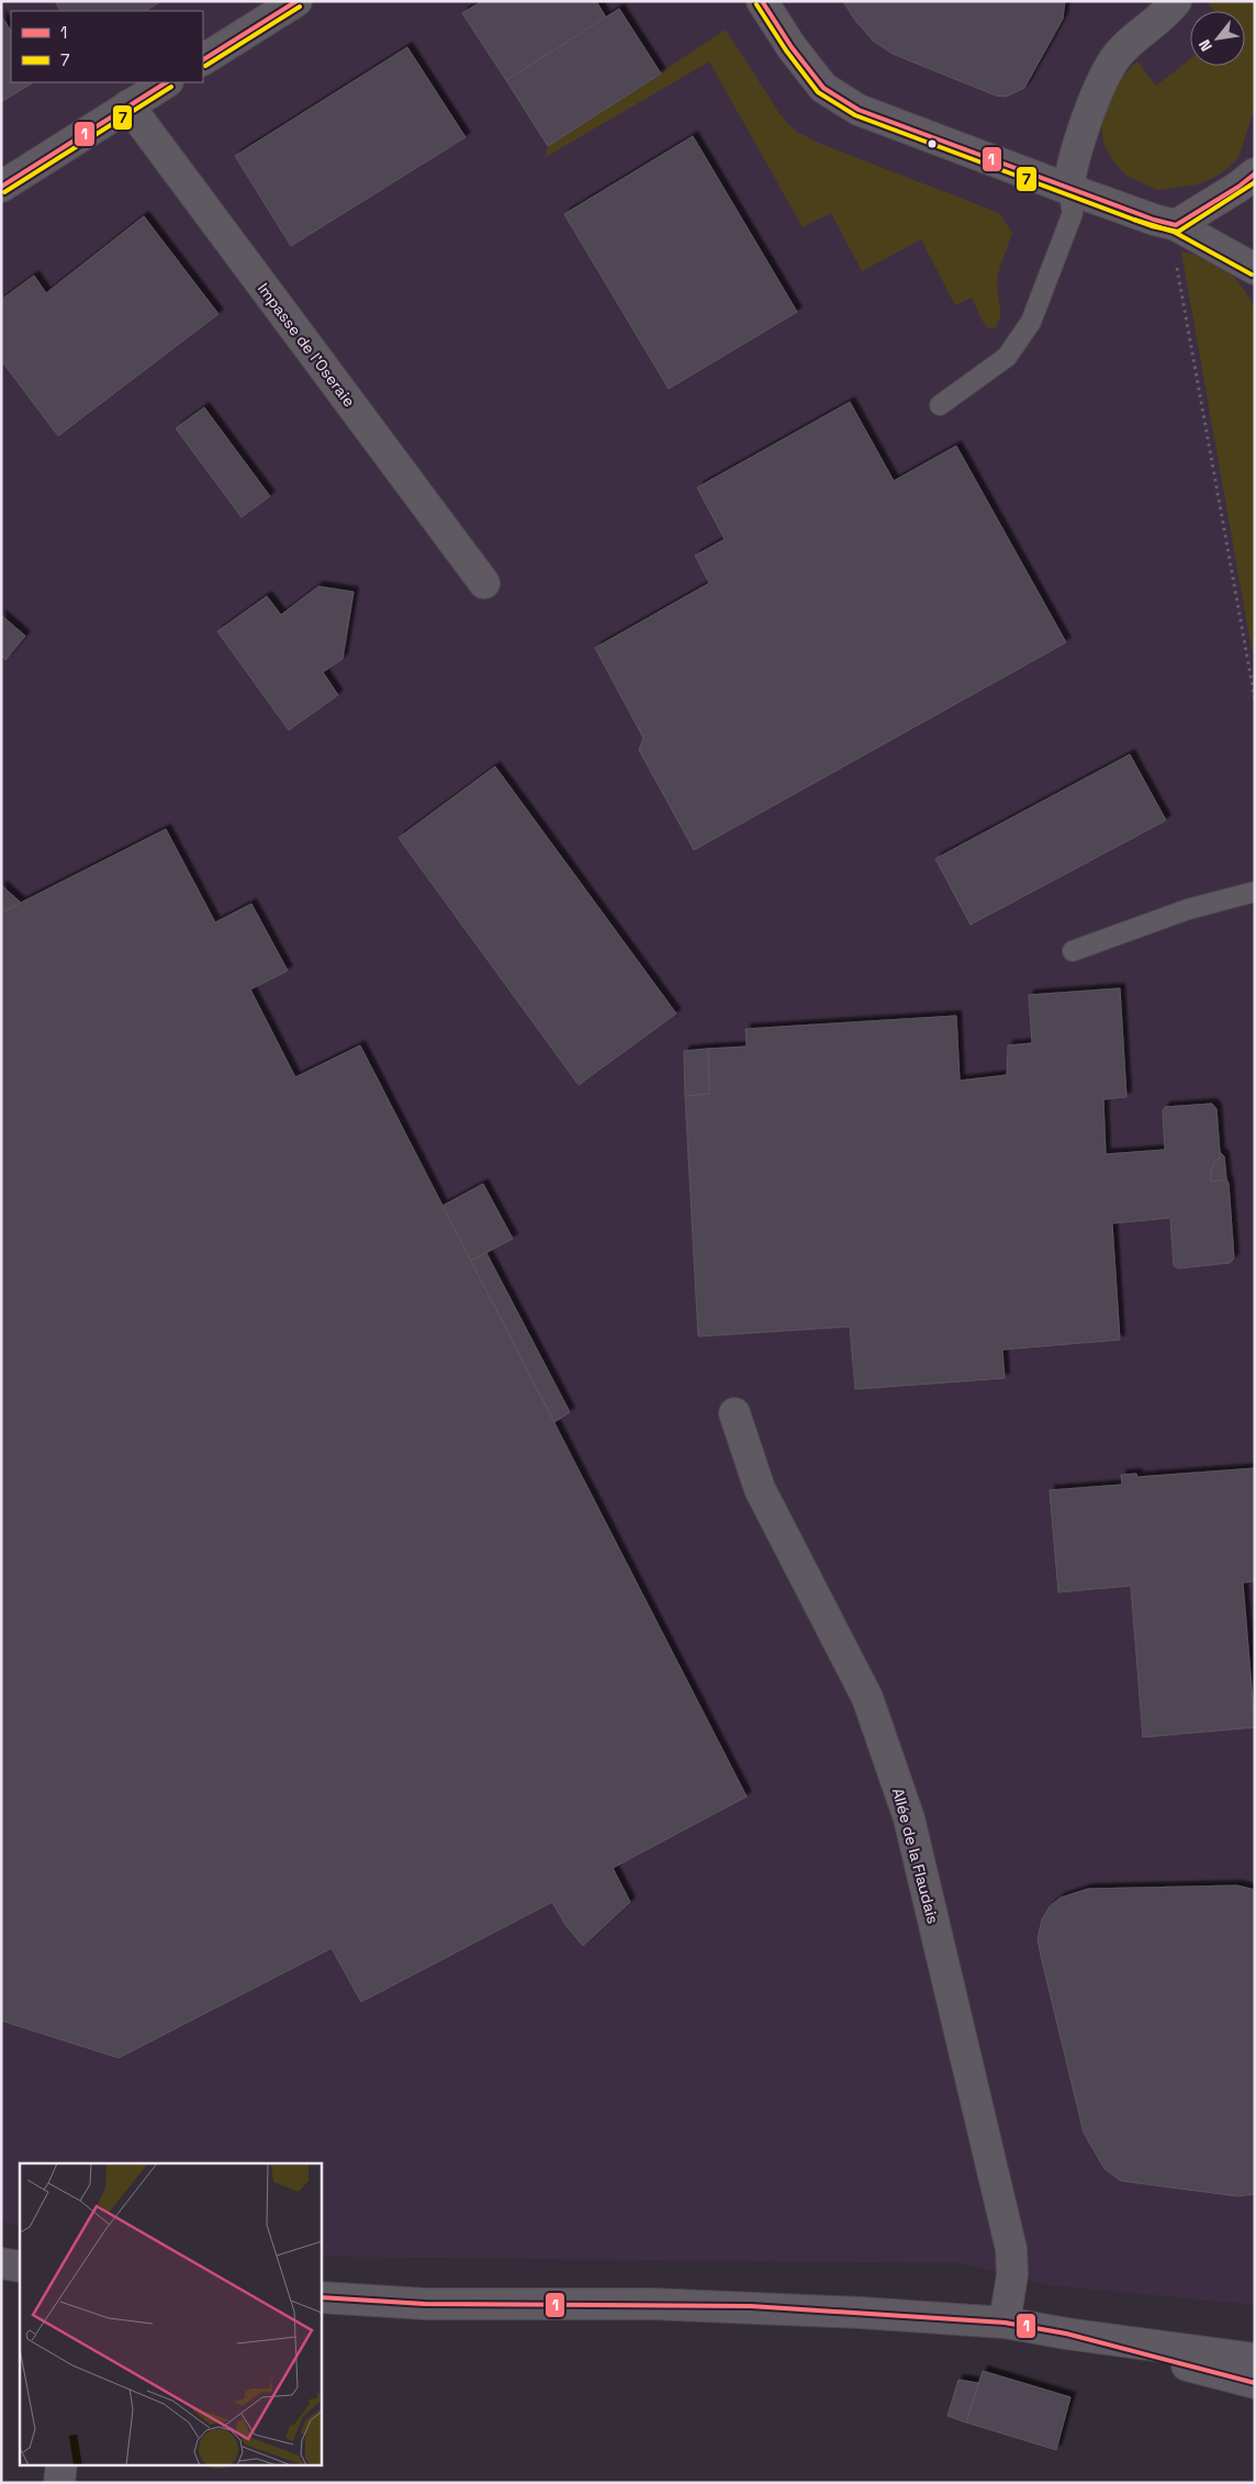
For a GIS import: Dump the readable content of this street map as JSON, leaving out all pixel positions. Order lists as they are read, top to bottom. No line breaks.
{"streets":{"street":["Impasse de l'Oseraie","Allée de la Flaudais"]},"lines":["transit line 1","transit line 7"],"legend":["1","7"],"north":"bottom left"}
